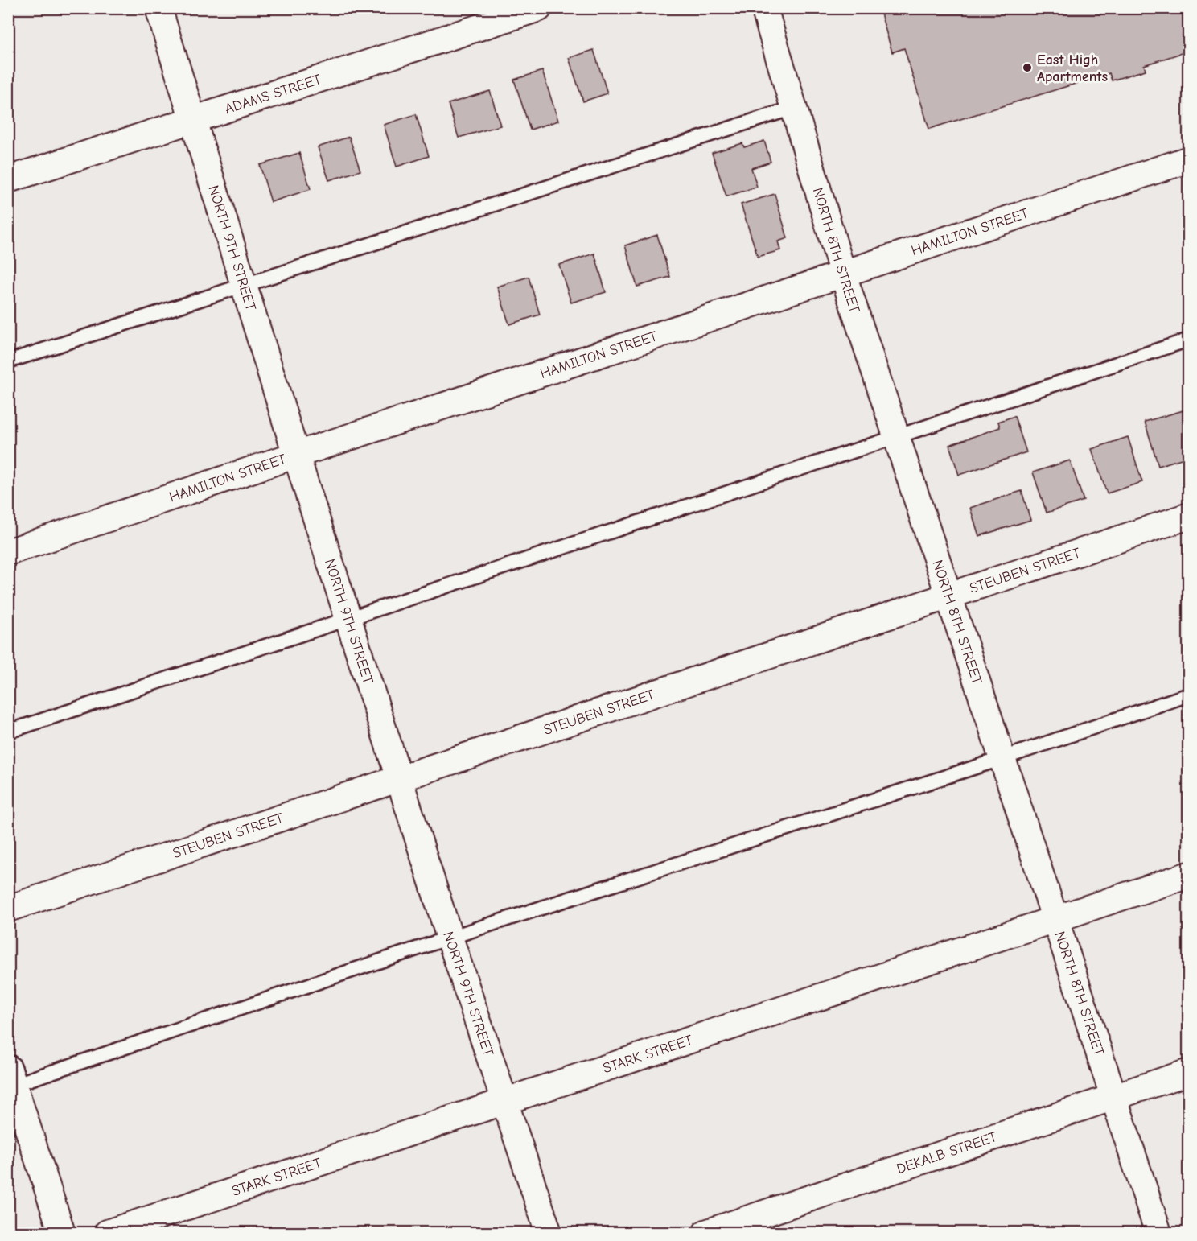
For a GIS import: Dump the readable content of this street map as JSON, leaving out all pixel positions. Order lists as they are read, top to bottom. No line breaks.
{"streets":{"street":["ADAMS STREET","HAMILTON STREET","NORTH 9TH STREET","NORTH 8TH STREET","STEUBEN STREET","STARK STREET","DEKALB STREET"]},"crossings":[["ADAMS STREET","NORTH 9TH STREET"],["HAMILTON STREET","NORTH 9TH STREET"],["HAMILTON STREET","NORTH 8TH STREET"],["NORTH 9TH STREET","STEUBEN STREET"],["NORTH 9TH STREET","STARK STREET"],["NORTH 8TH STREET","STEUBEN STREET"],["NORTH 8TH STREET","STARK STREET"],["NORTH 8TH STREET","DEKALB STREET"]],"places":["East High Apartments"]}
